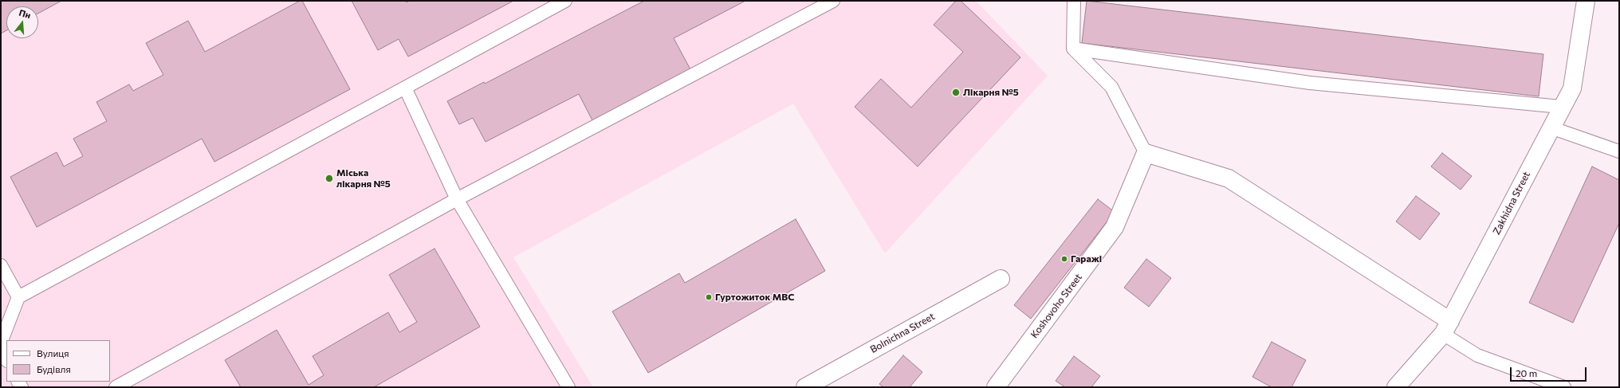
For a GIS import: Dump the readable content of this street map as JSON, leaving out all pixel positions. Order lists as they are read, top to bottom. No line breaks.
{"streets":{"street":["Zakhidna Street","Koshovoho Street","Bolnichna Street"]},"places":["Лікарня №5","Міська лікарня №5","Гаражі","Гуртожиток МВС"],"legend":["Вулиця","Будівля"],"scale_bar":"20 m","north":"top"}
